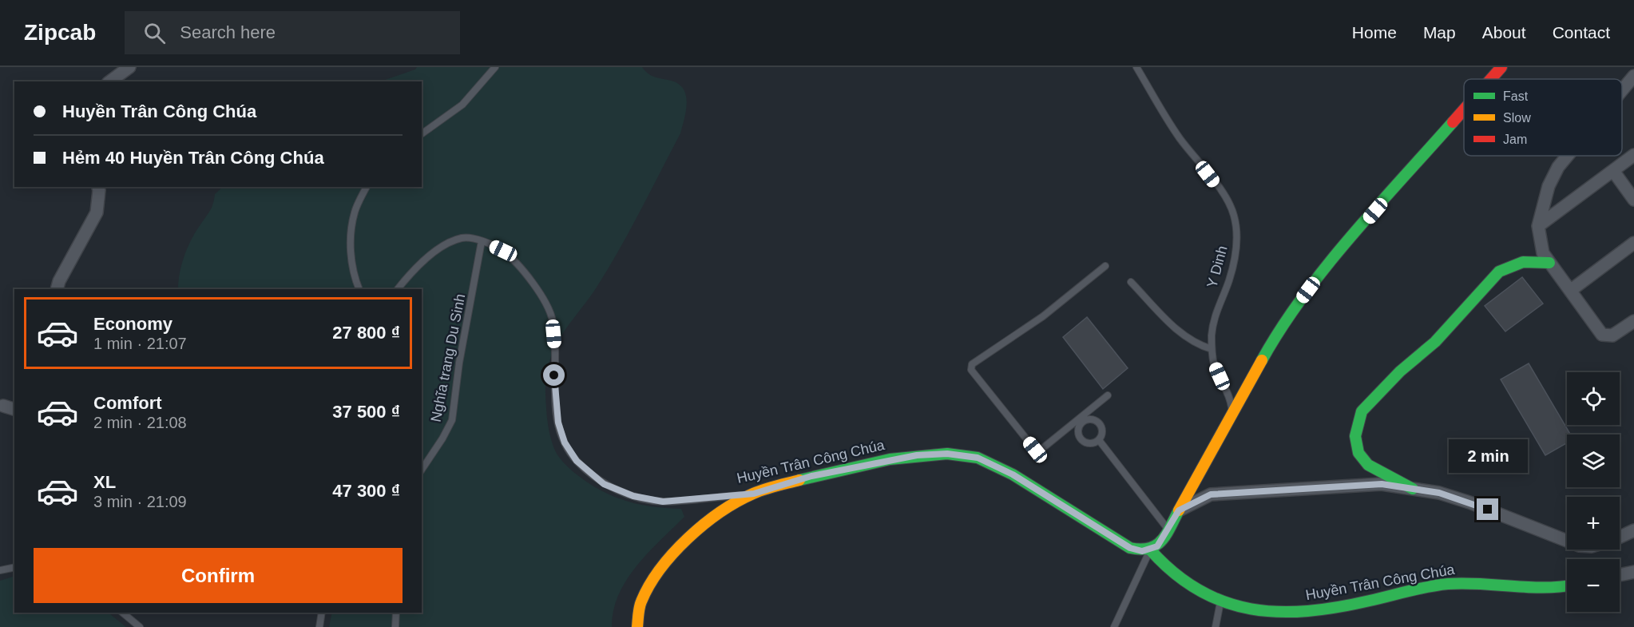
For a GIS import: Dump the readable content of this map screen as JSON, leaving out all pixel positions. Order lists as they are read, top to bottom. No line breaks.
{"streets":{"main road":["Huyền Trân Công Chúa"],"lane":["Y Dinh","Nghĩa trang Du Sinh"]},"crossings":[["Nghĩa trang Du Sinh","Huyền Trân Công Chúa"]],"legend":["Fast","Slow","Jam"],"page":{"header":"Zipcab","search":"Search here","nav":["Home","Map","About","Contact"],"banner":["Huyền Trân Công Chúa","Hẻm 40 Huyền Trân Công Chúa"],"list":[{"name":"Economy","note":"1 min · 21:07","value":"27 800 ₫"},{"name":"Comfort","note":"2 min · 21:08","value":"37 500 ₫"},{"name":"XL","note":"3 min · 21:09","value":"47 300 ₫"}],"map_buttons":["+","−"],"bubble":"2 min","buttons":"Confirm"}}
